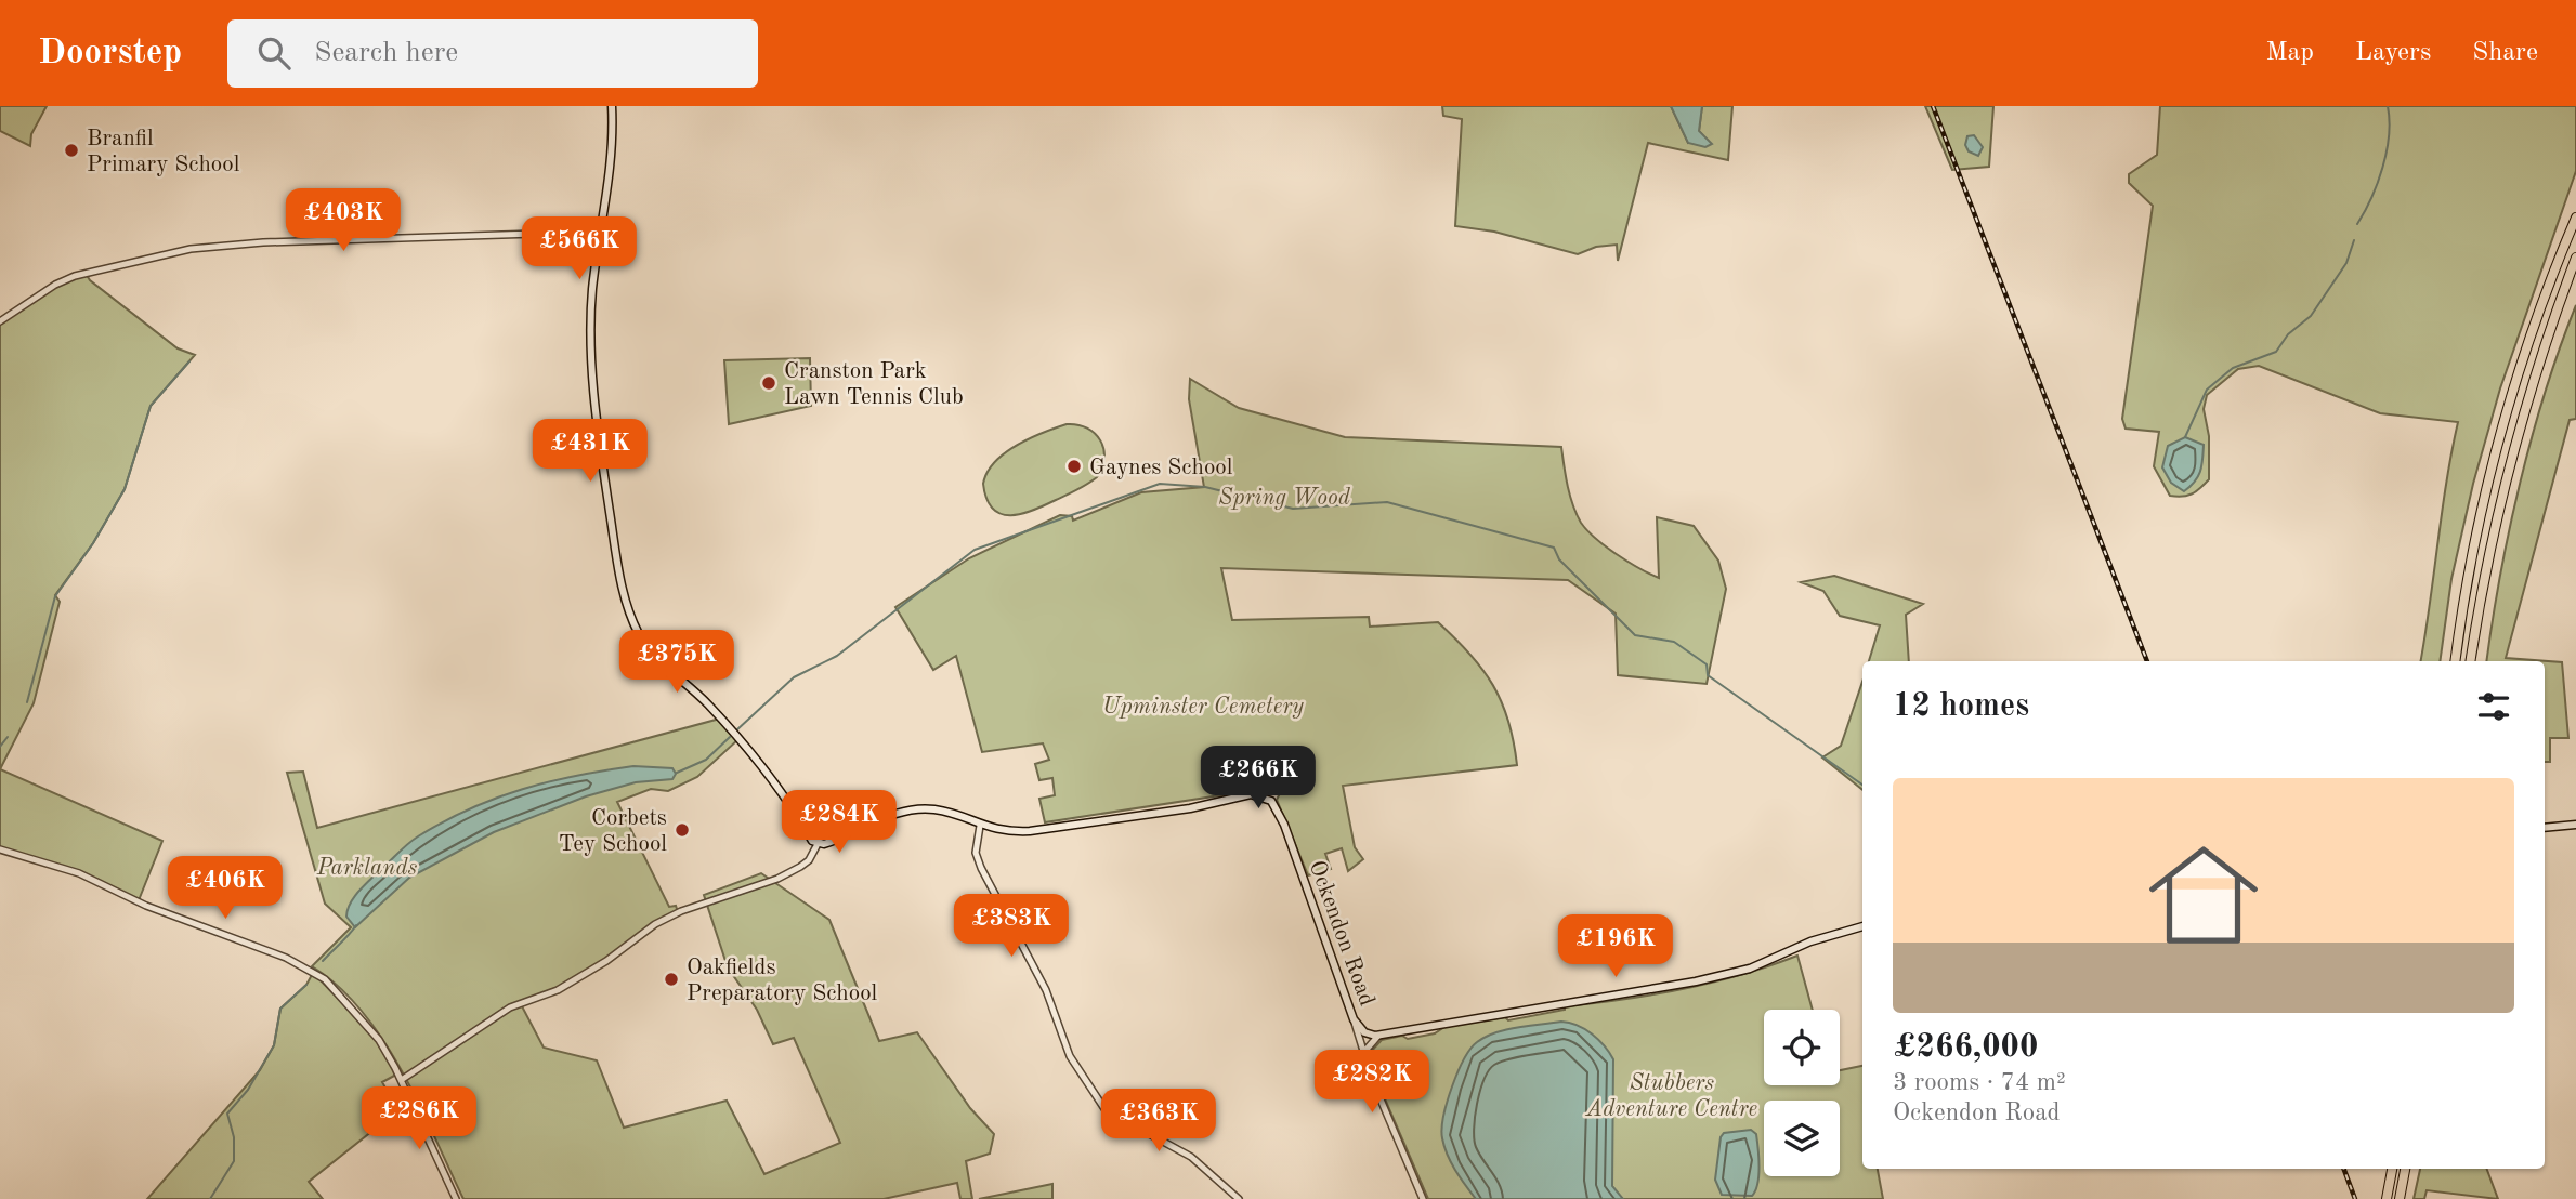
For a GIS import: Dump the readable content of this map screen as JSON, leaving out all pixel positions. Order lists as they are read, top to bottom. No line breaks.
{"streets":{"main road":["Ockendon Road"]},"parks":["Spring Wood","Upminster Cemetery","Parklands","Stubbers Adventure Centre"],"places":["Branfil Primary School","Cranston Park Lawn Tennis Club","Gaynes School","Corbets Tey School","Oakfields Preparatory School"],"page":{"header":"Doorstep","search":"Search here","nav":["Map","Layers","Share"],"price":["£403K","£566K","£431K","£375K","£266K","£284K","£406K","£383K","£196K","£282K","£286K","£363K"],"heading":"12 homes","list":[{"name":"£266,000","note":"3 rooms · 74 m² · Ockendon Road"}]}}
